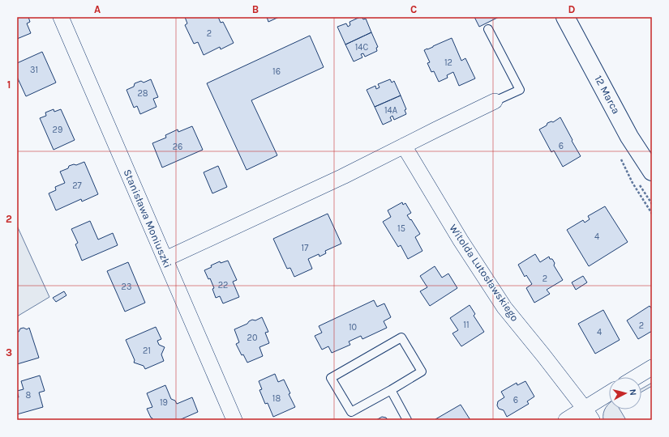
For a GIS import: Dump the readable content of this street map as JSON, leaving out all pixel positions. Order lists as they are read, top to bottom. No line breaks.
{"streets":{"street":["12 Marca","Stanisława Moniuszki","Witolda Lutosławskiego"]},"house_numbers":["2","14C","12","31","16","28","14A","29","6","26","27","15","4","17","2","22","23","11","2","10","4","20","21","8","18","6","19"],"north":"right","grid":{"columns":["A","B","C","D"],"rows":["1","2","3"]}}
